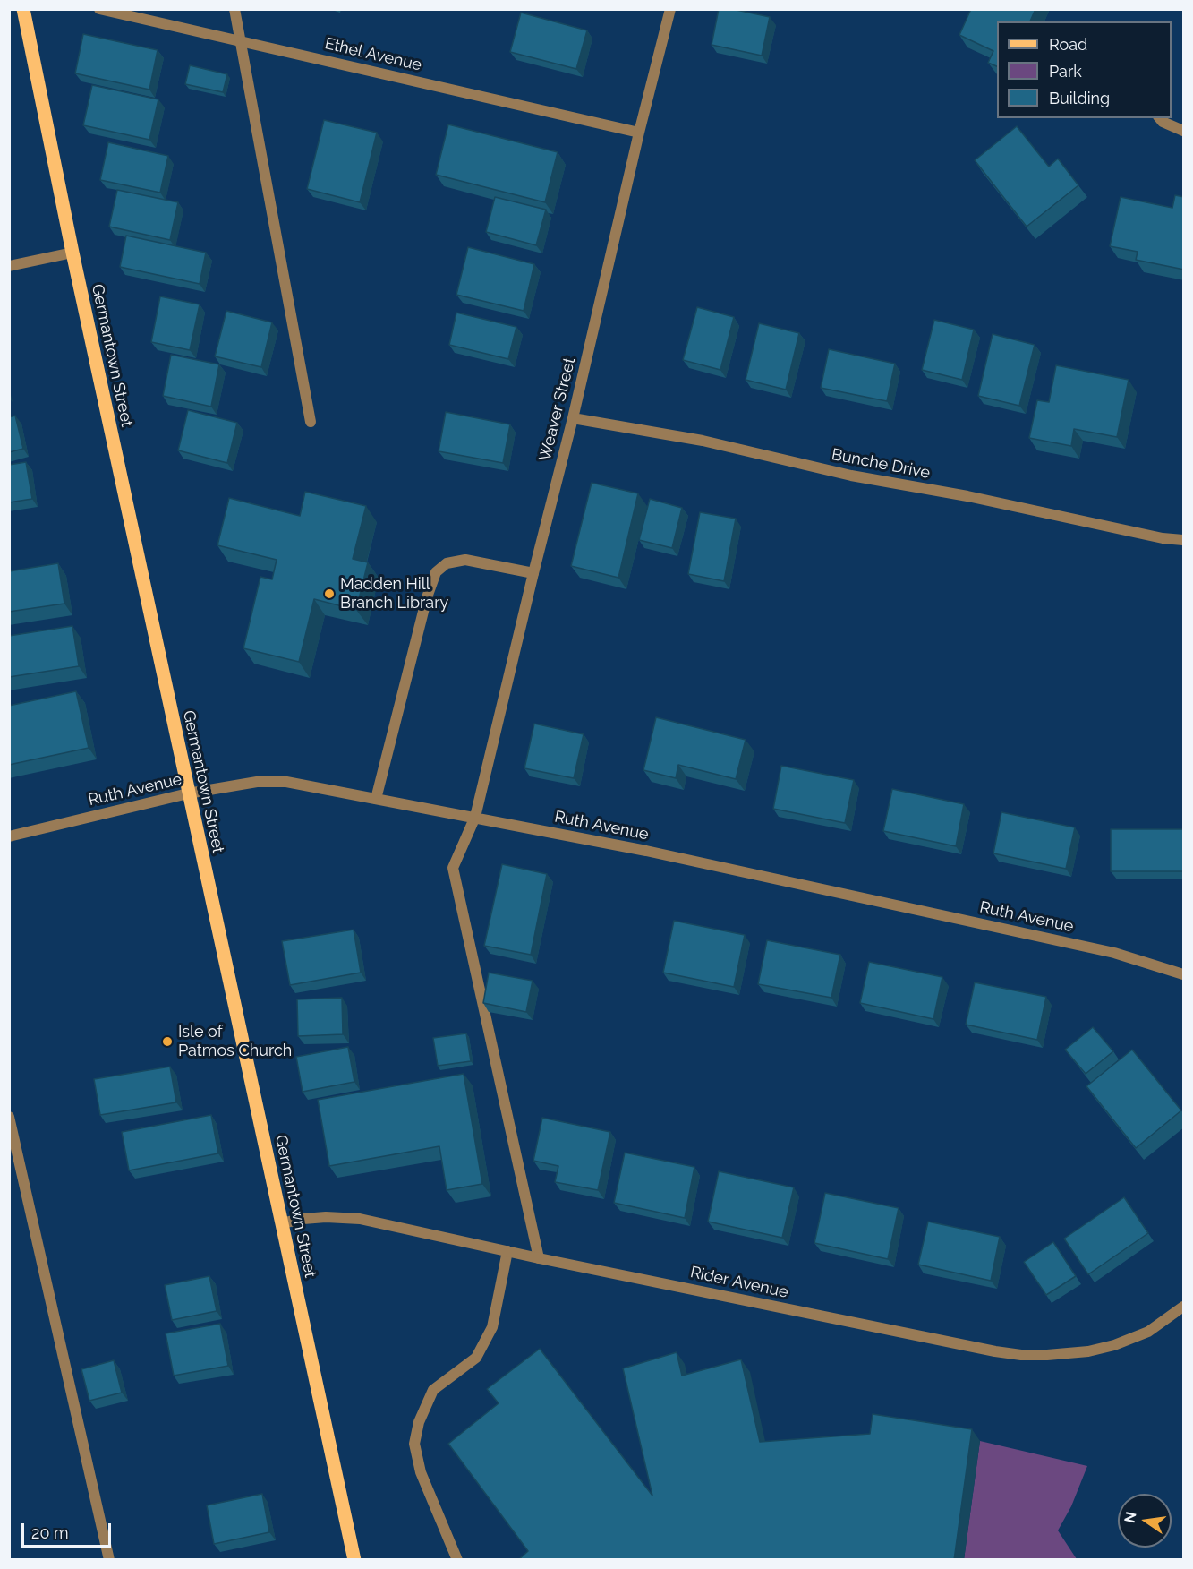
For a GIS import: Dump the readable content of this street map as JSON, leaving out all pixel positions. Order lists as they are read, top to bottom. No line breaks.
{"streets":{"main road":["Germantown Street"],"street":["Ethel Avenue","Weaver Street","Bunche Drive","Ruth Avenue","Rider Avenue"]},"crossings":[["Ethel Avenue","Weaver Street"],["Germantown Street","Ruth Avenue"],["Germantown Street","Rider Avenue"],["Weaver Street","Bunche Drive"],["Weaver Street","Ruth Avenue"],["Weaver Street","Rider Avenue"]],"places":["Madden Hill Branch Library","Isle of Patmos Church"],"legend":["Road","Park","Building"],"scale_bar":"20 m","north":"left"}
